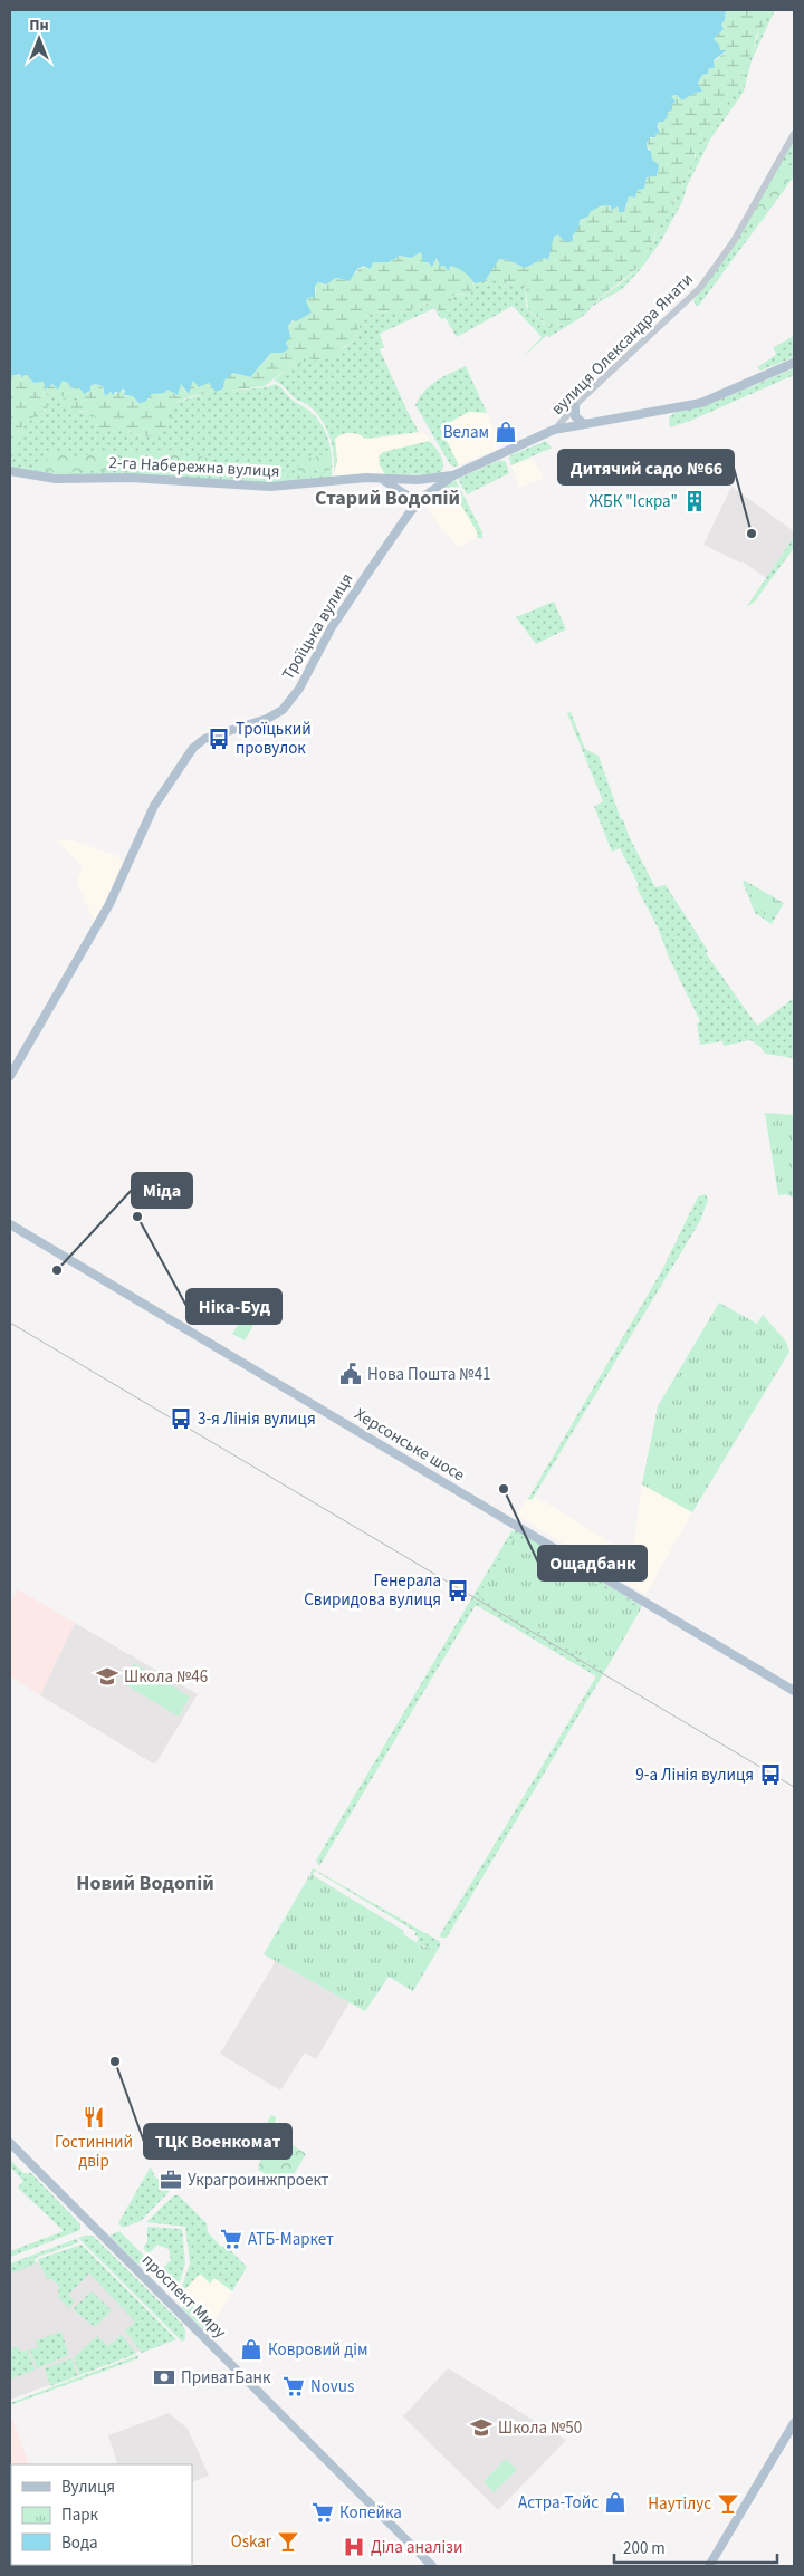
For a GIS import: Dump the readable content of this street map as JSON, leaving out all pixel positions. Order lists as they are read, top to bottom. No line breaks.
{"streets":{"main road":["2-га Набережна вулиця","Троїцька вулиця","Херсонське шосе","проспект Миру"],"street":["вулиця Олександра Янати"]},"crossings":[["вулиця Олександра Янати","Троїцька вулиця"],["2-га Набережна вулиця","Троїцька вулиця"]],"districts":["Старий Водопій","Новий Водопій"],"places":{"shop":["Велам","Ковровий дім","Астра-Тойс"],"building":["ЖБК \"Іскра\""],"other":["Дитячий садо №66","Ніка-Буд","Міда","Ощадбанк","ТЦК Военкомат"],"bus stop":["Троїцький провулок","3-я Лінія вулиця","Генерала Свиридова вулиця","9-а Лінія вулиця"],"public building":["Нова Пошта №41"],"school or university":["Школа №46","Школа №50"],"restaurant":["Гостинний двір"],"office":["Украгроинжпроект"],"supermarket":["АТБ-Маркет","Novus","Копейка"],"bank":["ПриватБанк"],"bar":["Наутілус","Oskar"],"hospital":["Діла аналізи"]},"legend":["Вулиця","Парк","Вода"],"scale_bar":"200 m","north":"top"}
